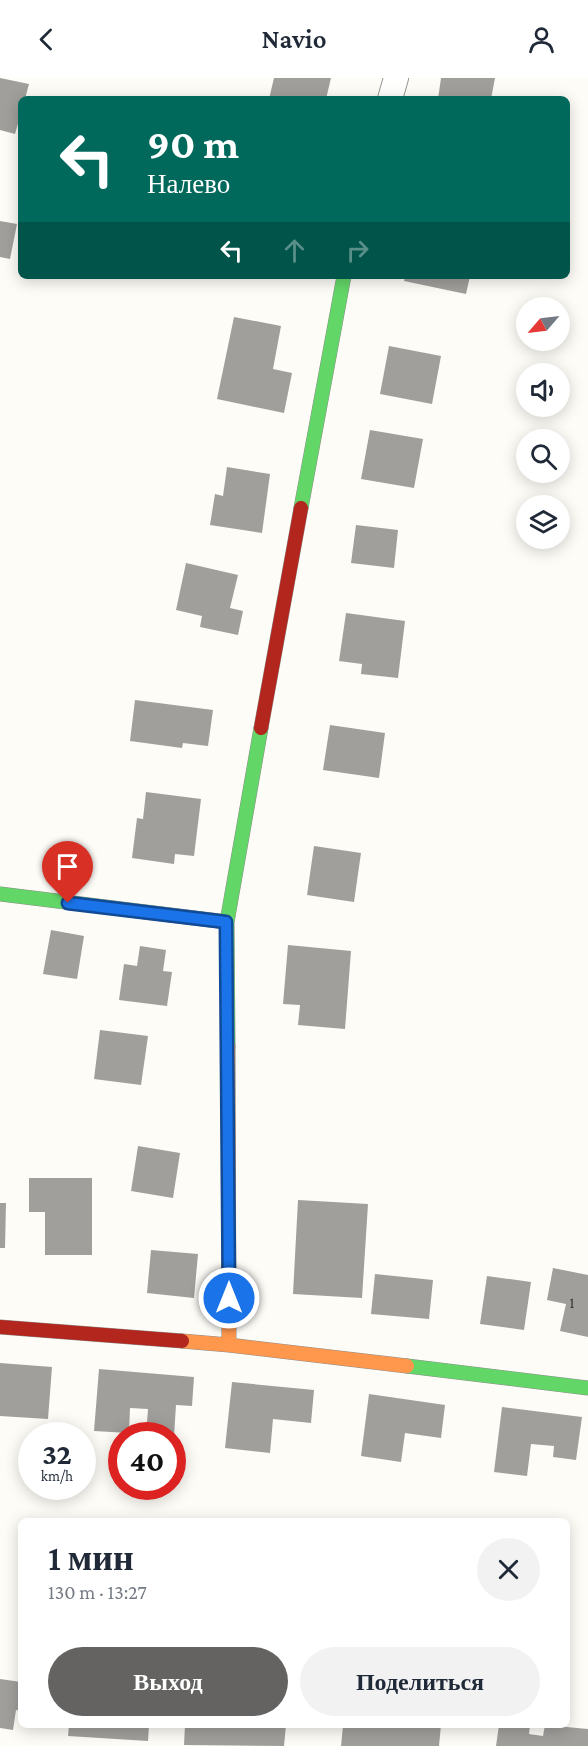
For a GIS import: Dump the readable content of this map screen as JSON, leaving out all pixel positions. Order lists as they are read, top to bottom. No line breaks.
{"house_numbers":["1"],"north":"bottom left","page":{"header":"Navio","turn":["90 m","Налево"],"speed":"32 km/h","limit":"40","heading":["1 мин","130 m · 13:27"],"buttons":["Выход","Поделиться"]}}
